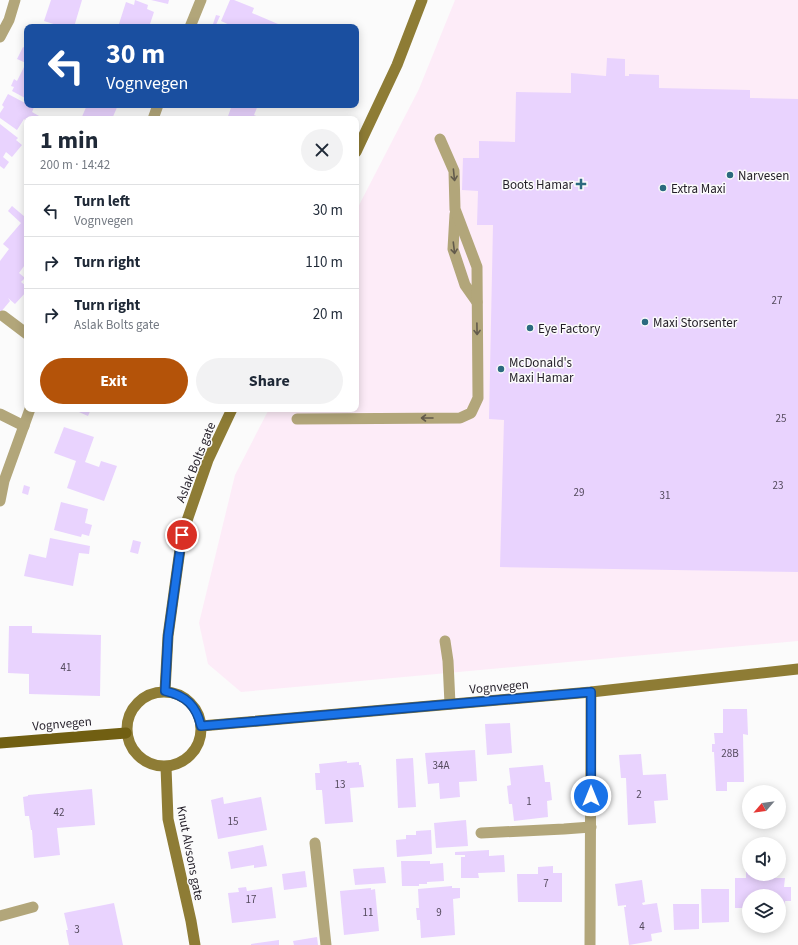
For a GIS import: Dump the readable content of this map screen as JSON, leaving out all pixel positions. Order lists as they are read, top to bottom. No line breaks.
{"streets":{"main road":["Aslak Bolts gate","Vognvegen","Knut Alvsons gate"]},"crossings":[["Aslak Bolts gate","Vognvegen"],["Aslak Bolts gate","Knut Alvsons gate"],["Vognvegen","Knut Alvsons gate"]],"places":{"other":["Narvesen","Extra Maxi","Maxi Storsenter","Eye Factory","McDonald's Maxi Hamar"],"health":["Boots Hamar"]},"house_numbers":["27","25","23","29","31","41","28B","34A","13","2","1","42","15","7","17","11","9","4","3"],"north":"bottom left","page":{"turn":["30 m","Vognvegen"],"heading":["1 min","200 m · 14:42"],"list":[{"name":"Turn left","note":"Vognvegen","value":"30 m"},{"name":"Turn right","value":"110 m"},{"name":"Turn right","note":"Aslak Bolts gate","value":"20 m"}],"buttons":["Exit","Share"]}}
